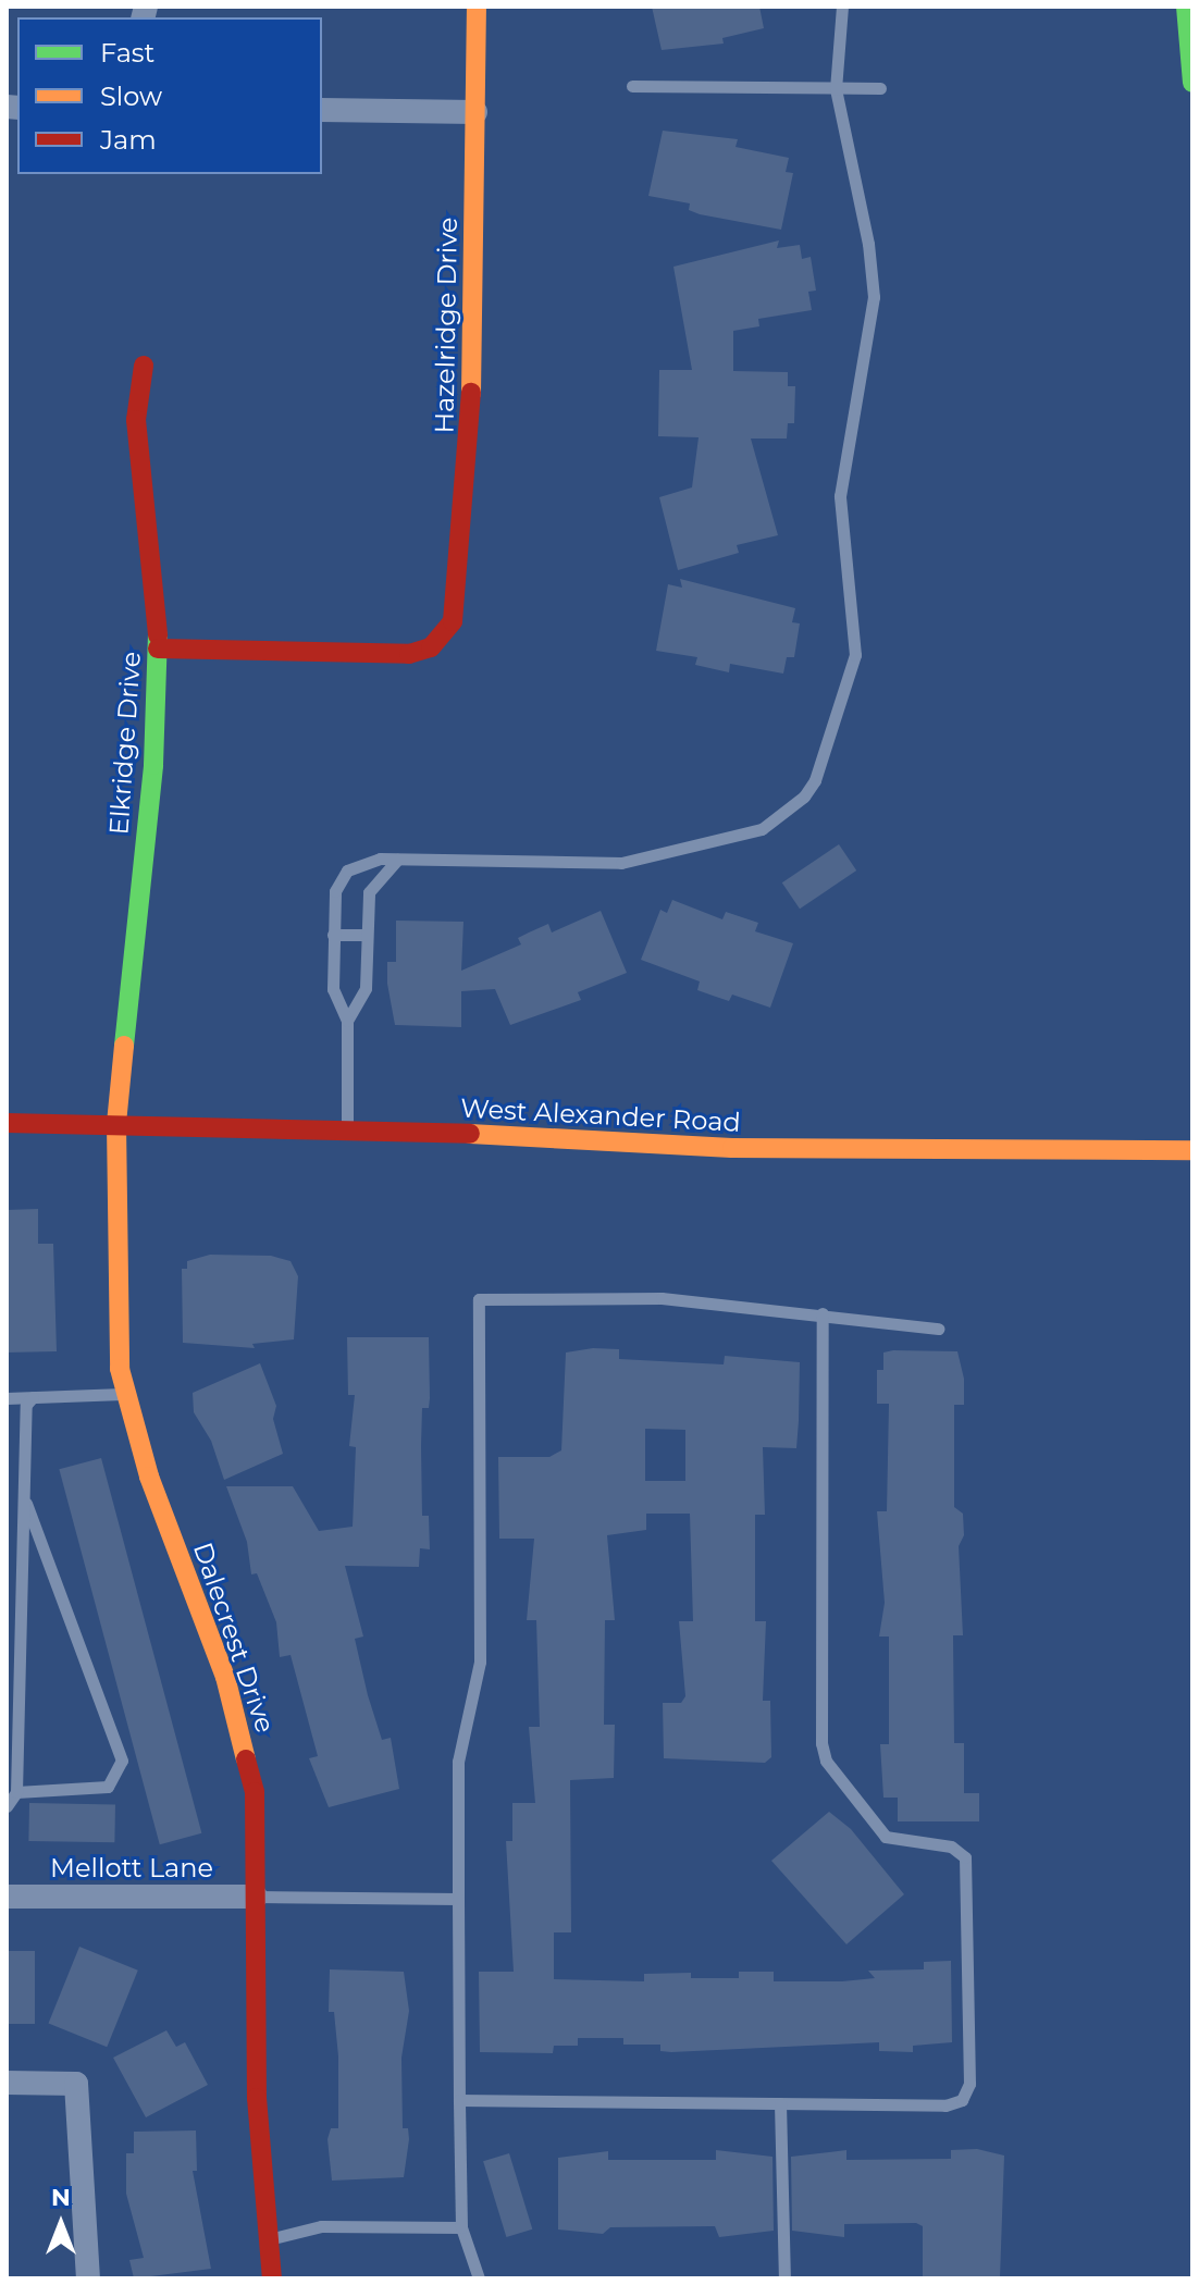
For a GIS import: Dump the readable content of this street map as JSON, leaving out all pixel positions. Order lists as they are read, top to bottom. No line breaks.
{"streets":{"main road":["Hazelridge Drive","Elkridge Drive","West Alexander Road","Dalecrest Drive"],"street":["Mellott Lane"]},"crossings":[["Hazelridge Drive","Elkridge Drive"],["Elkridge Drive","West Alexander Road"],["Elkridge Drive","Dalecrest Drive"],["West Alexander Road","Dalecrest Drive"],["Dalecrest Drive","Mellott Lane"]],"legend":["Fast","Slow","Jam"],"north":"top"}
